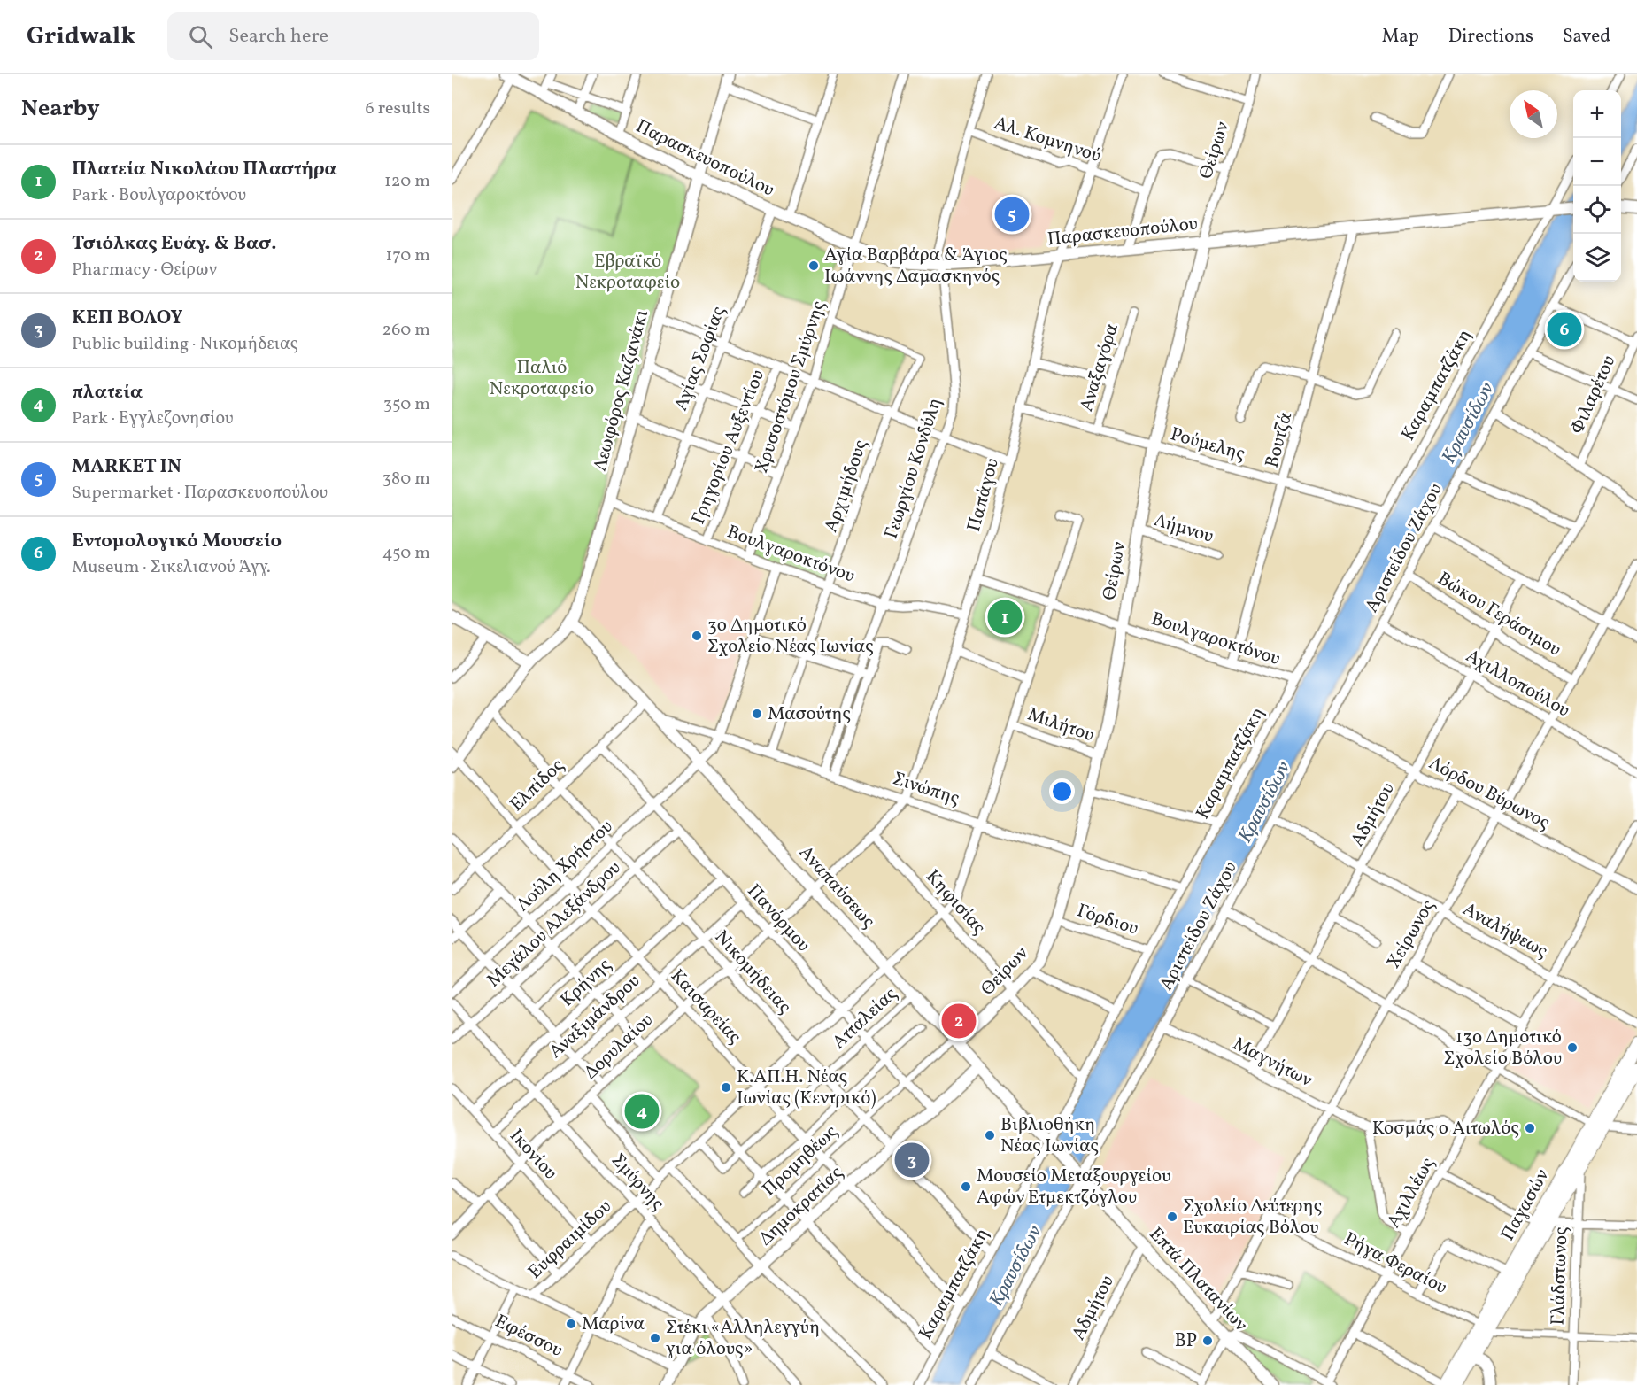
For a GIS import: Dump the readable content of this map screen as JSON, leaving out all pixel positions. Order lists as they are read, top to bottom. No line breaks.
{"streets":{"main road":["Παγασών"],"street":["Αλ. Κομνηνού","Θείρων","Παρασκευοπούλου","Αγίας Σοφίας","Αναξαγόρα","Καραμπατζάκη","Χρυσοστόμου Σμύρνης","Λεωφόρος Καζανάκι","Φιλαρέτου","Βουτζά","Ρούμελης","Γρηγορίου Αυξεντίου","Γεωργίου Κονδύλη","Αρχιμήδους","Παπάγου","Λήμνου","Αριστείδου Ζάχου","Βουλγαροκτόνου","Βώκου Γεράσιμου","Αχιλλοπούλου","Μιλήτου","Ελπίδος","Σινώπης","Λόρδου Βύρωνος","Αδμήτου","Λούλη Χρήστου","Αναπαύσεως","Κηφισίας","Πανόρμου","Γόρδιου","Μεγάλου Αλεξάνδρου","Αναλήψεως","Χείρωνος","Νικομήδειας","Κρήνης","Καισαρείας","Αναξιμάνδρου","Ατταλείας","Δορυλαίου","Μαγνήτων","Ικονίου","Προμηθέως","Σμύρνης","Αχιλλέως","Δημοκρατίας","Ευφραιμίδου","Ρήγα Φεραίου","Γλάδστωνος","Επτά Πλατανίων","Εφέσσου"]},"crossings":[["Αλ. Κομνηνού","Γεωργίου Κονδύλη"],["Αλ. Κομνηνού","Παπάγου"],["Θείρων","Παρασκευοπούλου"],["Θείρων","Ρούμελης"],["Θείρων","Λήμνου"],["Θείρων","Βουλγαροκτόνου"],["Θείρων","Μιλήτου"],["Θείρων","Σινώπης"],["Θείρων","Αναπαύσεως"],["Θείρων","Κηφισίας"],["Θείρων","Γόρδιου"],["Θείρων","Προμηθέως"],["Παρασκευοπούλου","Αγίας Σοφίας"],["Παρασκευοπούλου","Καραμπατζάκη"],["Παρασκευοπούλου","Χρυσοστόμου Σμύρνης"],["Παρασκευοπούλου","Λεωφόρος Καζανάκι"],["Παρασκευοπούλου","Βουτζά"],["Παρασκευοπούλου","Γεωργίου Κονδύλη"],["Παρασκευοπούλου","Παπάγου"],["Αγίας Σοφίας","Βουλγαροκτόνου"],["Αναξαγόρα","Ρούμελης"],["Καραμπατζάκη","Ρούμελης"],["Καραμπατζάκη","Βουλγαροκτόνου"],["Καραμπατζάκη","Σινώπης"],["Καραμπατζάκη","Αναπαύσεως"],["Καραμπατζάκη","Κηφισίας"],["Καραμπατζάκη","Γόρδιου"],["Καραμπατζάκη","Νικομήδειας"],["Καραμπατζάκη","Καισαρείας"],["Χρυσοστόμου Σμύρνης","Αρχιμήδους"],["Χρυσοστόμου Σμύρνης","Βουλγαροκτόνου"],["Λεωφόρος Καζανάκι","Βουλγαροκτόνου"],["Λεωφόρος Καζανάκι","Αναπαύσεως"],["Βουτζά","Ρούμελης"],["Βουτζά","Βουλγαροκτόνου"],["Ρούμελης","Παπάγου"],["Γρηγορίου Αυξεντίου","Βουλγαροκτόνου"],["Γεωργίου Κονδύλη","Βουλγαροκτόνου"],["Γεωργίου Κονδύλη","Σινώπης"],["Αρχιμήδους","Βουλγαροκτόνου"],["Αρχιμήδους","Σινώπης"],["Παπάγου","Βουλγαροκτόνου"],["Παπάγου","Μιλήτου"],["Παπάγου","Σινώπης"],["Παπάγου","Αναπαύσεως"],["Παπάγου","Κηφισίας"],["Παπάγου","Δορυλαίου"],["Αριστείδου Ζάχου","Βώκου Γεράσιμου"],["Αριστείδου Ζάχου","Αχιλλοπούλου"],["Αριστείδου Ζάχου","Λόρδου Βύρωνος"],["Αριστείδου Ζάχου","Αναπαύσεως"],["Αριστείδου Ζάχου","Αναλήψεως"],["Αριστείδου Ζάχου","Μαγνήτων"],["Αριστείδου Ζάχου","Επτά Πλατανίων"],["Βουλγαροκτόνου","Ευφραιμίδου"],["Βώκου Γεράσιμου","Αδμήτου"],["Βώκου Γεράσιμου","Χείρωνος"],["Αχιλλοπούλου","Αδμήτου"],["Αχιλλοπούλου","Χείρωνος"],["Μιλήτου","Ευφραιμίδου"],["Ελπίδος","Αναπαύσεως"],["Ελπίδος","Πανόρμου"],["Ελπίδος","Νικομήδειας"],["Ελπίδος","Καισαρείας"],["Σινώπης","Αναπαύσεως"],["Σινώπης","Ευφραιμίδου"],["Λόρδου Βύρωνος","Αδμήτου"],["Λόρδου Βύρωνος","Χείρωνος"],["Λόρδου Βύρωνος","Αχιλλέως"],["Αδμήτου","Αναλήψεως"],["Αδμήτου","Μαγνήτων"],["Αδμήτου","Επτά Πλατανίων"],["Λούλη Χρήστου","Αναπαύσεως"],["Λούλη Χρήστου","Πανόρμου"],["Λούλη Χρήστου","Νικομήδειας"],["Λούλη Χρήστου","Καισαρείας"],["Αναπαύσεως","Ατταλείας"],["Αναπαύσεως","Δορυλαίου"],["Αναπαύσεως","Προμηθέως"],["Αναπαύσεως","Δημοκρατίας"],["Αναπαύσεως","Ευφραιμίδου"],["Αναπαύσεως","Επτά Πλατανίων"],["Κηφισίας","Ευφραιμίδου"],["Πανόρμου","Μεγάλου Αλεξάνδρου"],["Πανόρμου","Κρήνης"],["Πανόρμου","Αναξιμάνδρου"],["Πανόρμου","Ατταλείας"],["Πανόρμου","Δορυλαίου"],["Πανόρμου","Προμηθέως"],["Πανόρμου","Δημοκρατίας"],["Πανόρμου","Ευφραιμίδου"],["Μεγάλου Αλεξάνδρου","Νικομήδειας"],["Μεγάλου Αλεξάνδρου","Καισαρείας"],["Μεγάλου Αλεξάνδρου","Σμύρνης"],["Αναλήψεως","Χείρωνος"],["Αναλήψεως","Αχιλλέως"],["Χείρωνος","Μαγνήτων"],["Χείρωνος","Ρήγα Φεραίου"],["Χείρωνος","Επτά Πλατανίων"],["Νικομήδειας","Κρήνης"],["Νικομήδειας","Αναξιμάνδρου"],["Νικομήδειας","Ατταλείας"],["Νικομήδειας","Δορυλαίου"],["Νικομήδειας","Προμηθέως"],["Νικομήδειας","Δημοκρατίας"],["Νικομήδειας","Ευφραιμίδου"],["Κρήνης","Καισαρείας"],["Κρήνης","Ικονίου"],["Κρήνης","Σμύρνης"],["Καισαρείας","Αναξιμάνδρου"],["Καισαρείας","Ατταλείας"],["Καισαρείας","Δορυλαίου"],["Καισαρείας","Προμηθέως"],["Καισαρείας","Δημοκρατίας"],["Καισαρείας","Ευφραιμίδου"],["Αναξιμάνδρου","Ικονίου"],["Αναξιμάνδρου","Σμύρνης"],["Ατταλείας","Ευφραιμίδου"],["Δορυλαίου","Ικονίου"],["Δορυλαίου","Σμύρνης"],["Ικονίου","Ευφραιμίδου"],["Σμύρνης","Δημοκρατίας"],["Σμύρνης","Ευφραιμίδου"],["Αχιλλέως","Ρήγα Φεραίου"],["Παγασών","Ρήγα Φεραίου"],["Παγασών","Γλάδστωνος"],["Ρήγα Φεραίου","Γλάδστωνος"]],"water":["Κραυσίδων"],"parks":["Εβραϊκό Νεκροταφείο","Παλιό Νεκροταφείο"],"places":["Αγία Βαρβάρα & Άγιος Ιωάννης Δαμασκηνός","3ο Δημοτικό Σχολείο Νέας Ιωνίας","Μασούτης","13o Δημοτικό Σχολείο Βόλου","Κ.ΑΠ.Η. Νέας Ιωνίας (Κεντρικό)","Κοσμάς ο Αιτωλός","Βιβλιοθήκη Νέας Ιωνίας","Μουσείο Μεταξουργείου Αφών Ετμεκτζόγλου","Σχολείο Δεύτερης Ευκαιρίας Βόλου","Μαρίνα","Στέκι «Αλληλεγγύη για όλους»","BP"],"north":"top left","page":{"header":"Gridwalk","search":"Search here","nav":["Map","Directions","Saved"],"heading":["Nearby","6 results"],"map_buttons":["+","−"],"list":[{"mark":"1","name":"Πλατεία Νικολάου Πλαστήρα","note":"Park · Βουλγαροκτόνου","value":"120 m"},{"mark":"2","name":"Τσιόλκας Ευάγ. & Βασ.","note":"Pharmacy · Θείρων","value":"170 m"},{"mark":"3","name":"ΚΕΠ ΒΟΛΟΥ","note":"Public building · Νικομήδειας","value":"260 m"},{"mark":"4","name":"πλατεία","note":"Park · Εγγλεζονησίου","value":"350 m"},{"mark":"5","name":"MARKET IN","note":"Supermarket · Παρασκευοπούλου","value":"380 m"},{"mark":"6","name":"Εντομολογικό Mουσείο","note":"Museum · Σικελιανού Άγγ.","value":"450 m"}],"pins":["5","6","1","2","4","3"]}}
